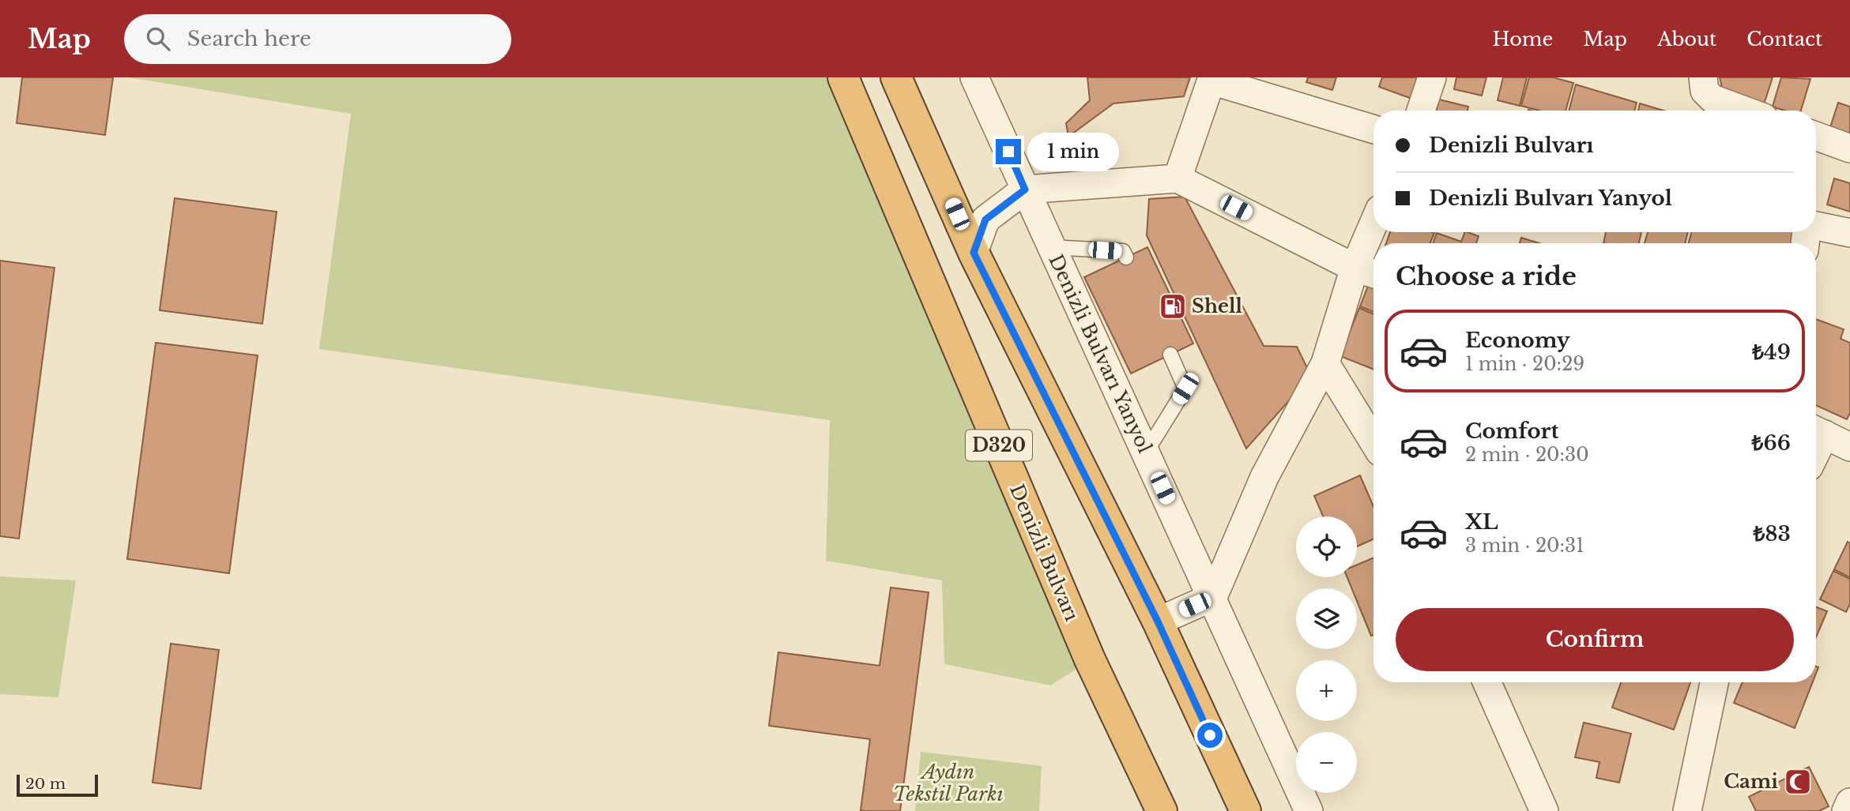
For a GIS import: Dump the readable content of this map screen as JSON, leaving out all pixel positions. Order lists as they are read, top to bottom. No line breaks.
{"streets":{"highway":["D320","Denizli Bulvarı"],"street":["Denizli Bulvarı Yanyol"]},"parks":["Aydın Tekstil Parkı"],"places":{"fuel station":["Shell"],"mosque":["Cami"]},"scale_bar":"20 m","page":{"header":"Map","search":"Search here","nav":["Home","Map","About","Contact"],"banner":["Denizli Bulvarı","Denizli Bulvarı Yanyol"],"bubble":"1 min","heading":"Choose a ride","list":[{"name":"Economy","note":"1 min · 20:29","value":"₺49"},{"name":"Comfort","note":"2 min · 20:30","value":"₺66"},{"name":"XL","note":"3 min · 20:31","value":"₺83"}],"map_buttons":["+","−"],"buttons":"Confirm","scale":"20 m"}}
